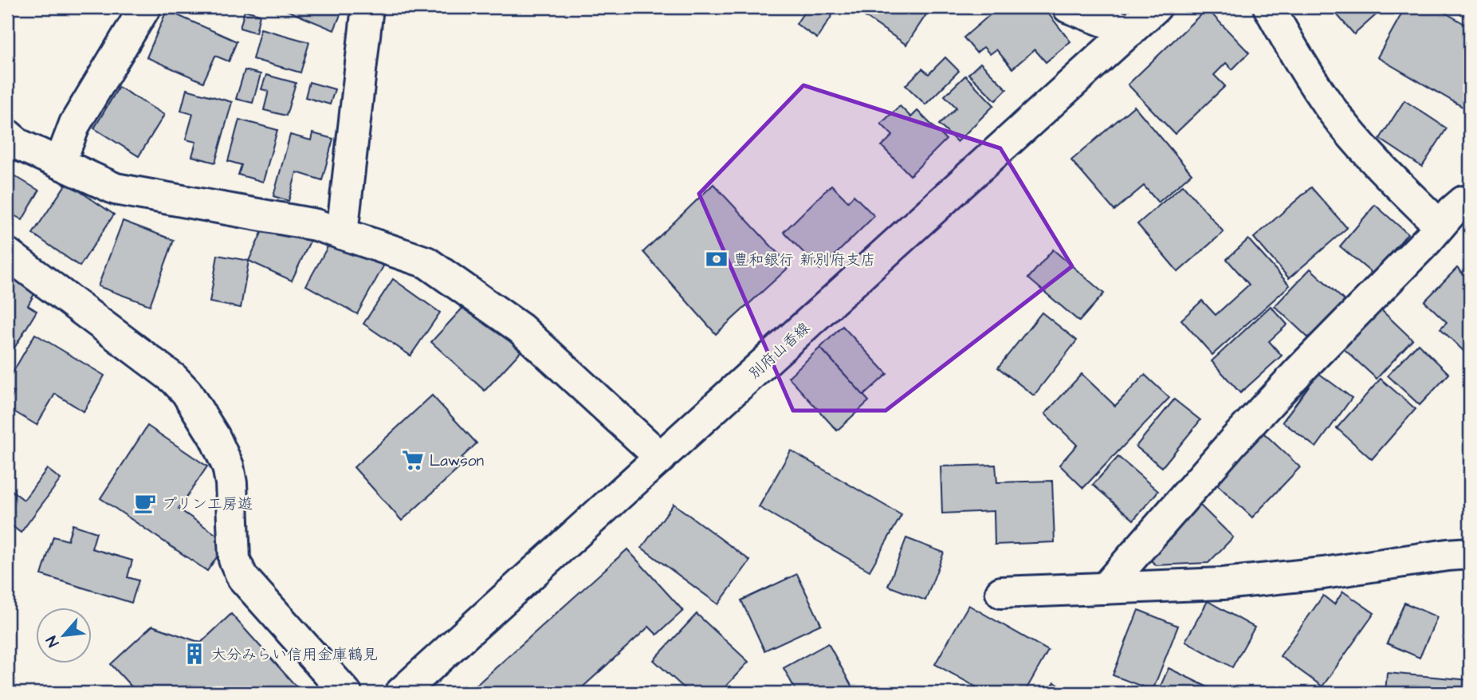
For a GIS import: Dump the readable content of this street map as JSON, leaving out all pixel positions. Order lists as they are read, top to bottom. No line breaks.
{"streets":{"street":["別府山香線"]},"places":{"bank":["豊和銀行 新別府支店"],"supermarket":["Lawson"],"cafe":["プリン工房遊"],"building":["大分みらい信用金庫鶴見"]},"north":"bottom left"}
